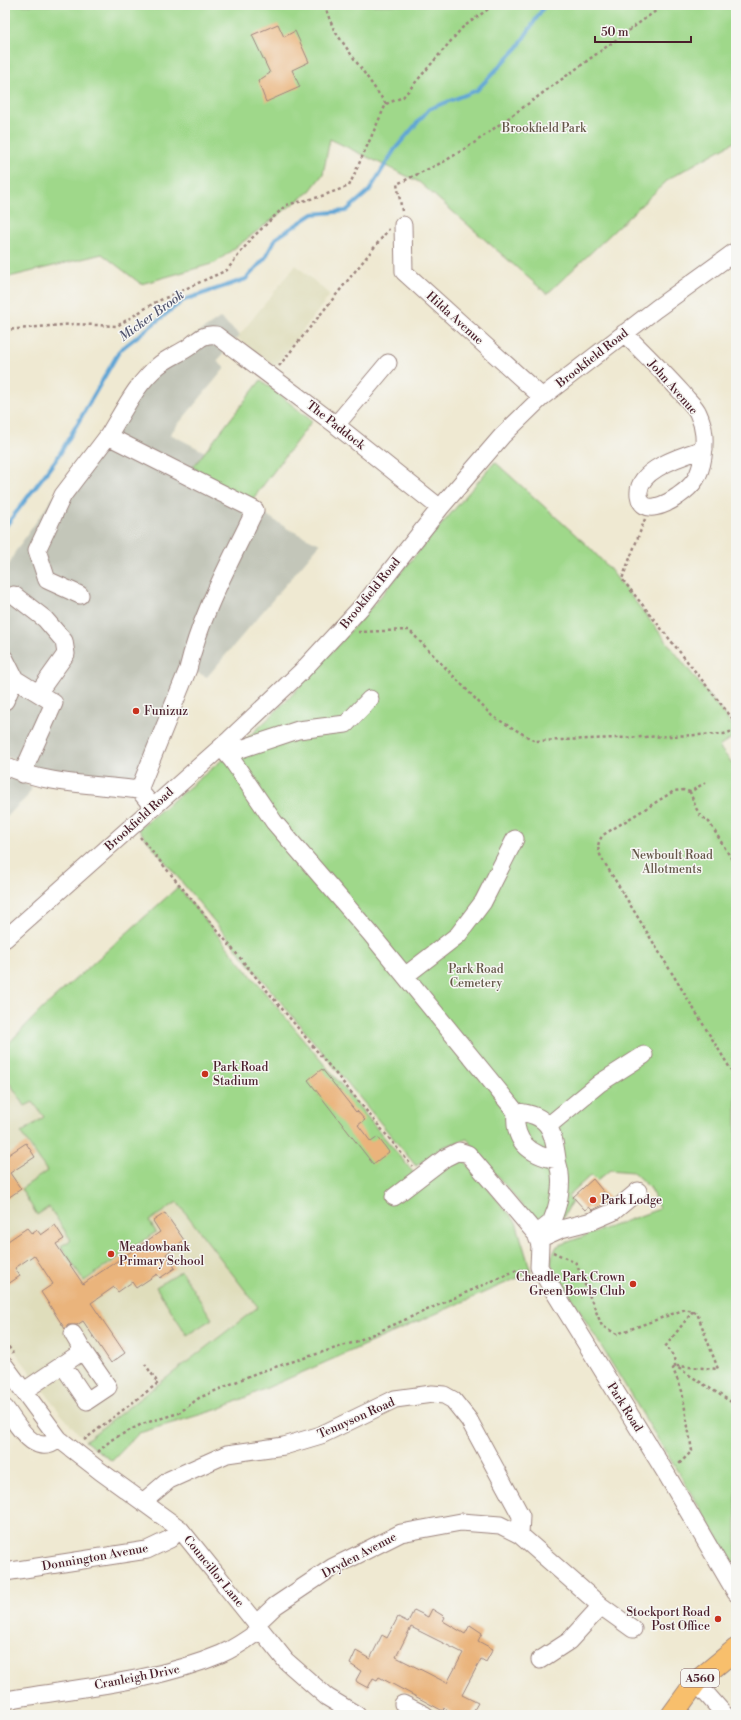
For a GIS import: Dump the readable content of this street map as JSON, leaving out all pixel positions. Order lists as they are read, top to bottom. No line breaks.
{"streets":{"main road":["A560"],"street":["Hilda Avenue","Brookfield Road","John Avenue","The Paddock","Park Road","Tennyson Road","Dryden Avenue","Donnington Avenue","Councillor Lane","Cranleigh Drive"]},"crossings":[["Hilda Avenue","Brookfield Road"],["Brookfield Road","John Avenue"],["Brookfield Road","The Paddock"],["Tennyson Road","Dryden Avenue"],["Tennyson Road","Councillor Lane"],["Dryden Avenue","Councillor Lane"],["Dryden Avenue","Cranleigh Drive"],["Donnington Avenue","Councillor Lane"],["Councillor Lane","Cranleigh Drive"]],"water":["Micker Brook"],"parks":["Brookfield Park","Newboult Road Allotments","Park Road Cemetery"],"places":["Funizuz","Park Road Stadium","Park Lodge","Meadowbank Primary School","Cheadle Park Crown Green Bowls Club","Stockport Road Post Office"],"scale_bar":"50 m"}
